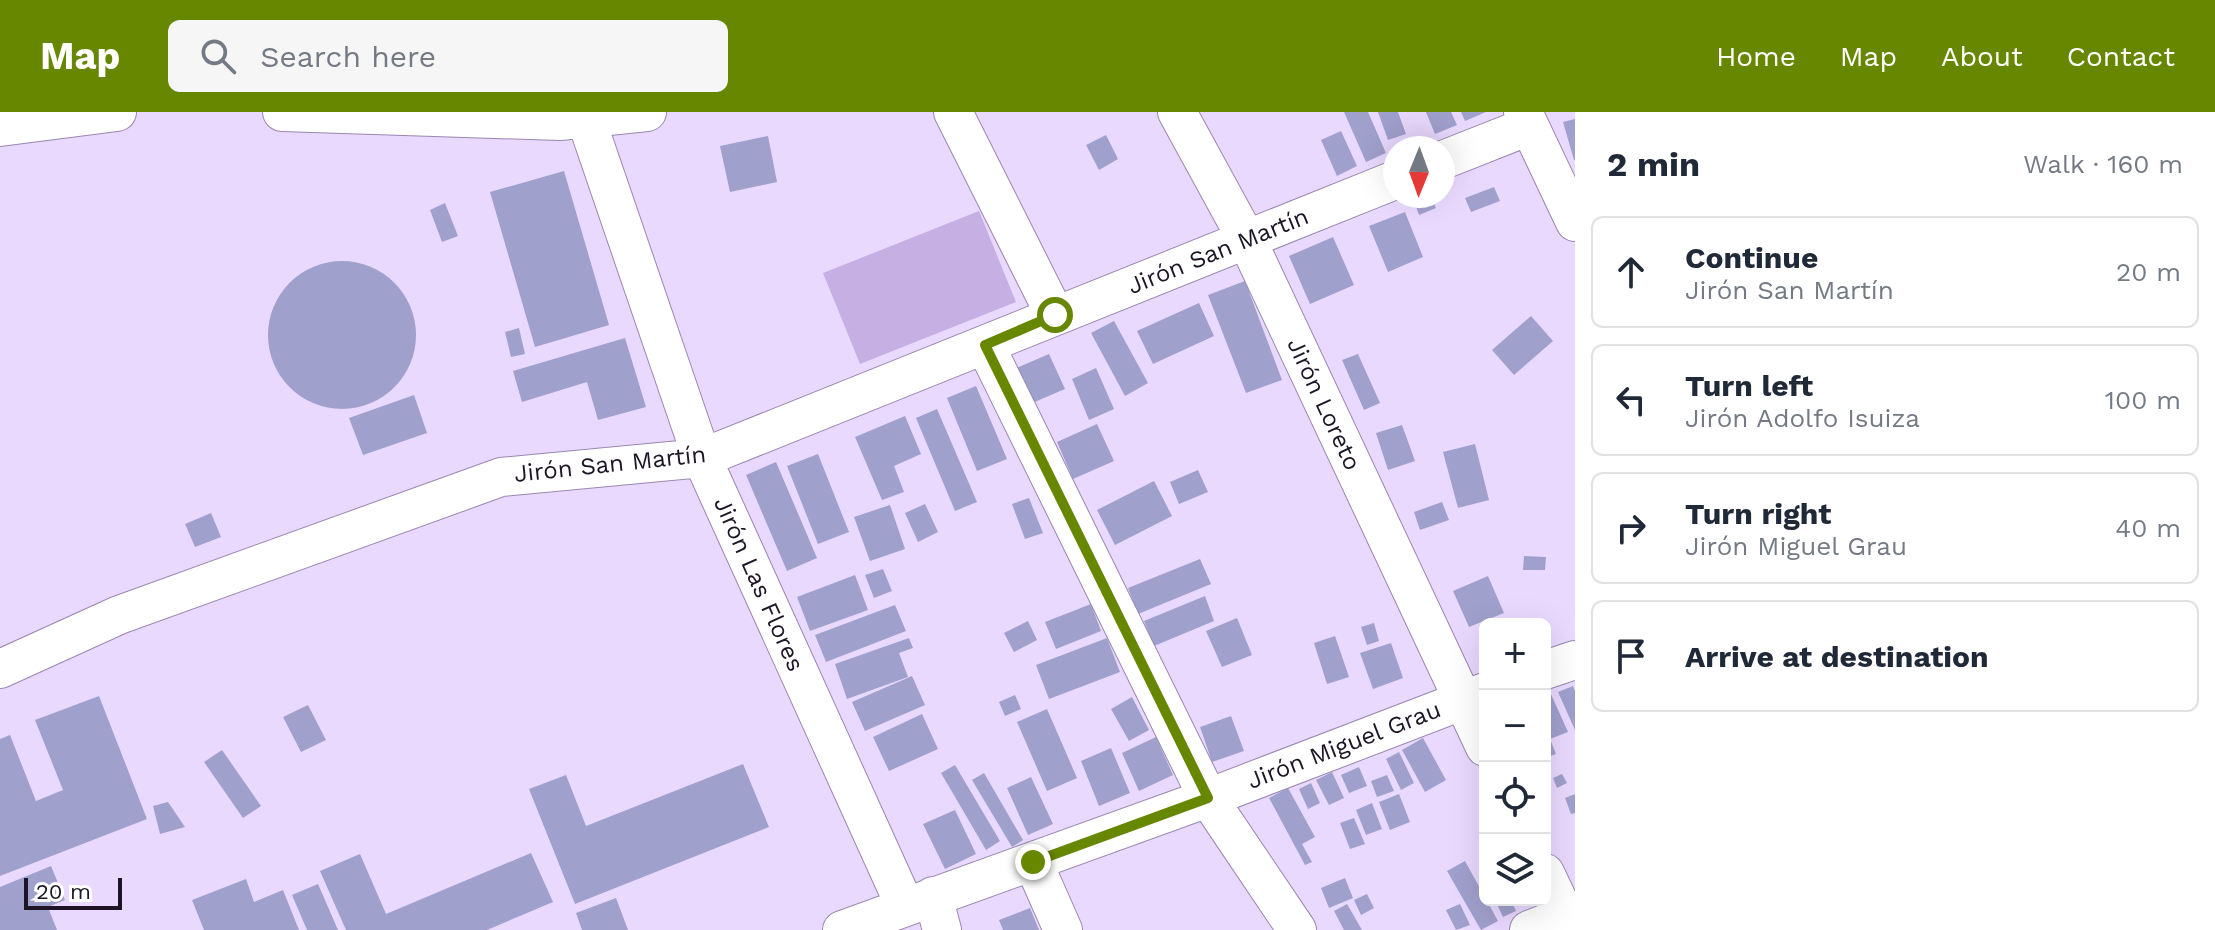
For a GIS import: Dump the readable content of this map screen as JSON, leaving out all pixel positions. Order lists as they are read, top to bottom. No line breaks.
{"streets":{"street":["Jirón San Martín","Jirón Loreto","Jirón Las Flores","Jirón Miguel Grau"]},"crossings":[["Jirón San Martín","Jirón Loreto"],["Jirón San Martín","Jirón Las Flores"],["Jirón Loreto","Jirón Miguel Grau"],["Jirón Las Flores","Jirón Miguel Grau"]],"scale_bar":"20 m","north":"bottom","page":{"header":"Map","search":"Search here","nav":["Home","Map","About","Contact"],"heading":["2 min","Walk · 160 m"],"list":[["Continue","Jirón San Martín","20 m"],["Turn left","Jirón Adolfo Isuiza","100 m"],["Turn right","Jirón Miguel Grau","40 m"],"Arrive at destination"],"map_buttons":["+","−"],"scale":"20 m"}}
